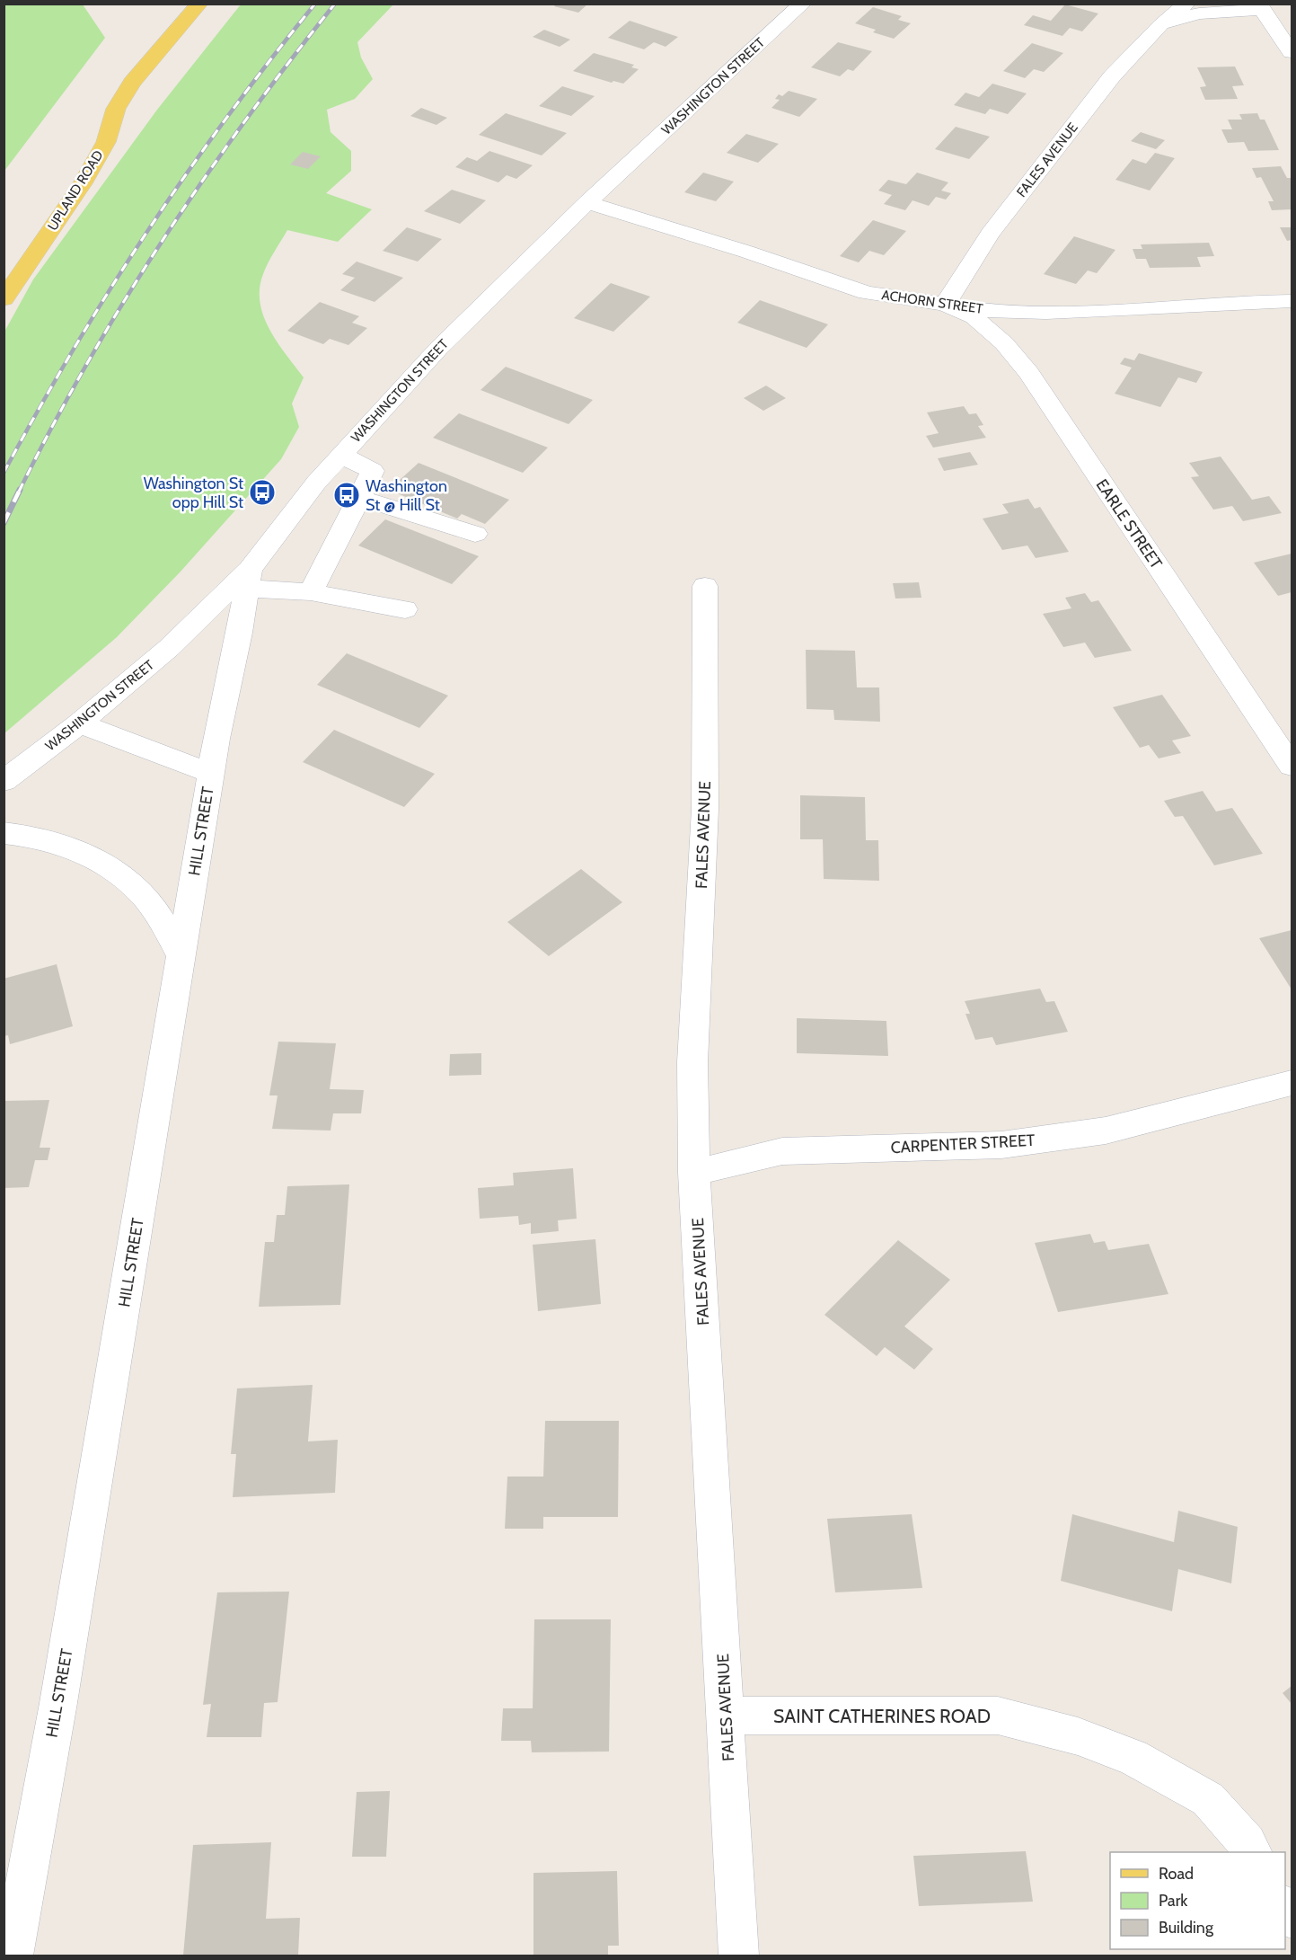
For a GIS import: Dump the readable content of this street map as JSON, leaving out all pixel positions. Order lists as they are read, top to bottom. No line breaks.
{"streets":{"main road":["UPLAND ROAD"],"street":["WASHINGTON STREET","FALES AVENUE","ACHORN STREET","EARLE STREET","HILL STREET","CARPENTER STREET","SAINT CATHERINES ROAD"]},"crossings":[["WASHINGTON STREET","ACHORN STREET"],["WASHINGTON STREET","HILL STREET"],["FALES AVENUE","ACHORN STREET"],["FALES AVENUE","EARLE STREET"],["FALES AVENUE","CARPENTER STREET"],["FALES AVENUE","SAINT CATHERINES ROAD"],["ACHORN STREET","EARLE STREET"]],"places":{"bus stop":["Washington St opp Hill St","Washington St @ Hill St"]},"legend":["Road","Park","Building"]}
